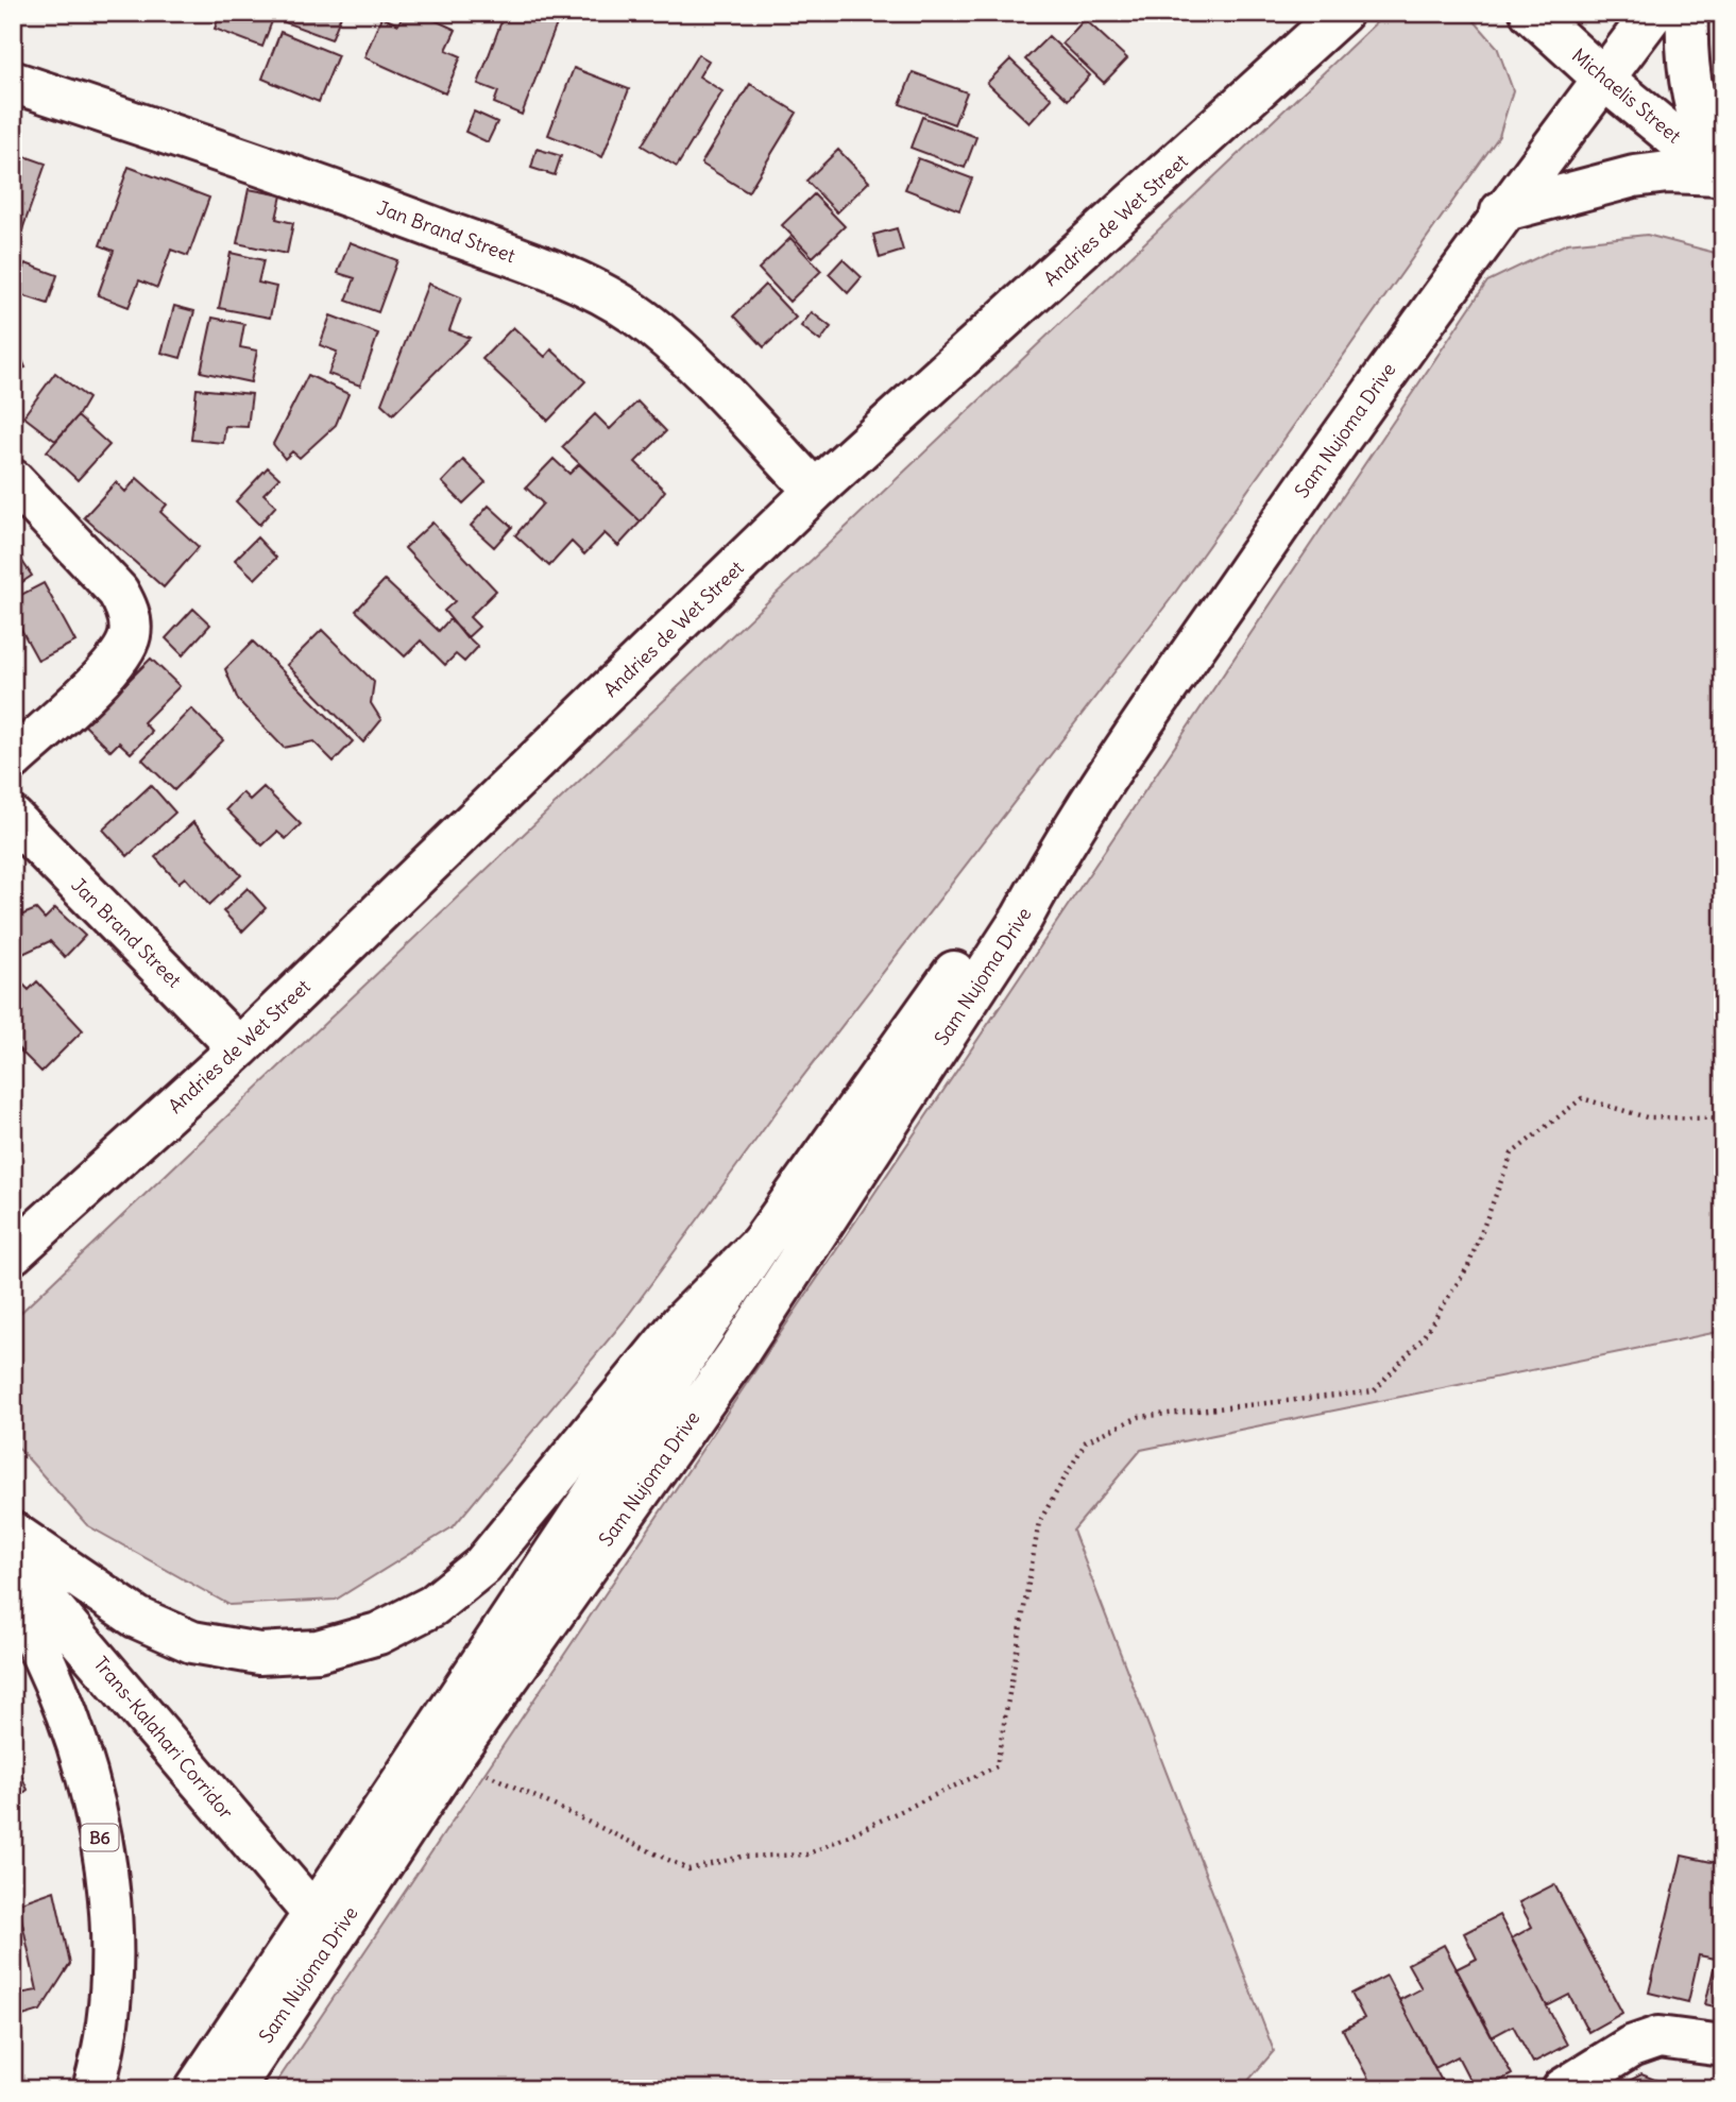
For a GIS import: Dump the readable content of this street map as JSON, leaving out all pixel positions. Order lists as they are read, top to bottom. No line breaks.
{"streets":{"main road":["Michaelis Street","Andries de Wet Street","Jan Brand Street","Sam Nujoma Drive","Trans-Kalahari Corridor","B6"]},"crossings":[["Michaelis Street","Sam Nujoma Drive"],["Andries de Wet Street","Jan Brand Street"],["Sam Nujoma Drive","Trans-Kalahari Corridor"]]}
